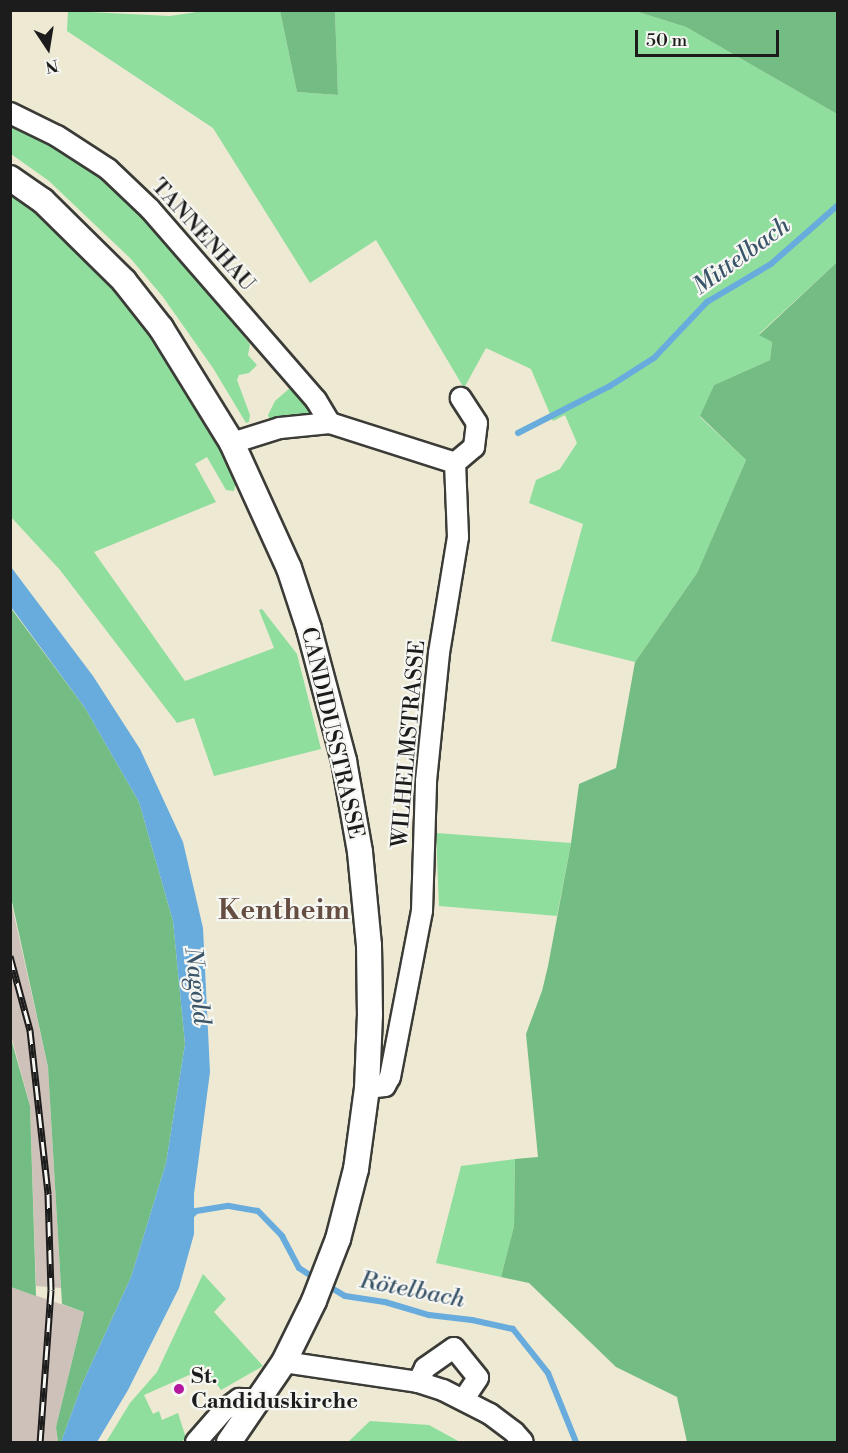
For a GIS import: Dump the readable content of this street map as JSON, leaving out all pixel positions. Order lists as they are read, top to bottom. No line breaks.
{"streets":{"main road":["CANDIDUSSTRASSE"],"street":["TANNENHAU","WILHELMSTRASSE"]},"crossings":[["CANDIDUSSTRASSE","WILHELMSTRASSE"]],"districts":["Kentheim"],"water":["Mittelbach","Nagold","Rötelbach"],"places":["St. Candiduskirche"],"scale_bar":"50 m","north":"bottom"}
